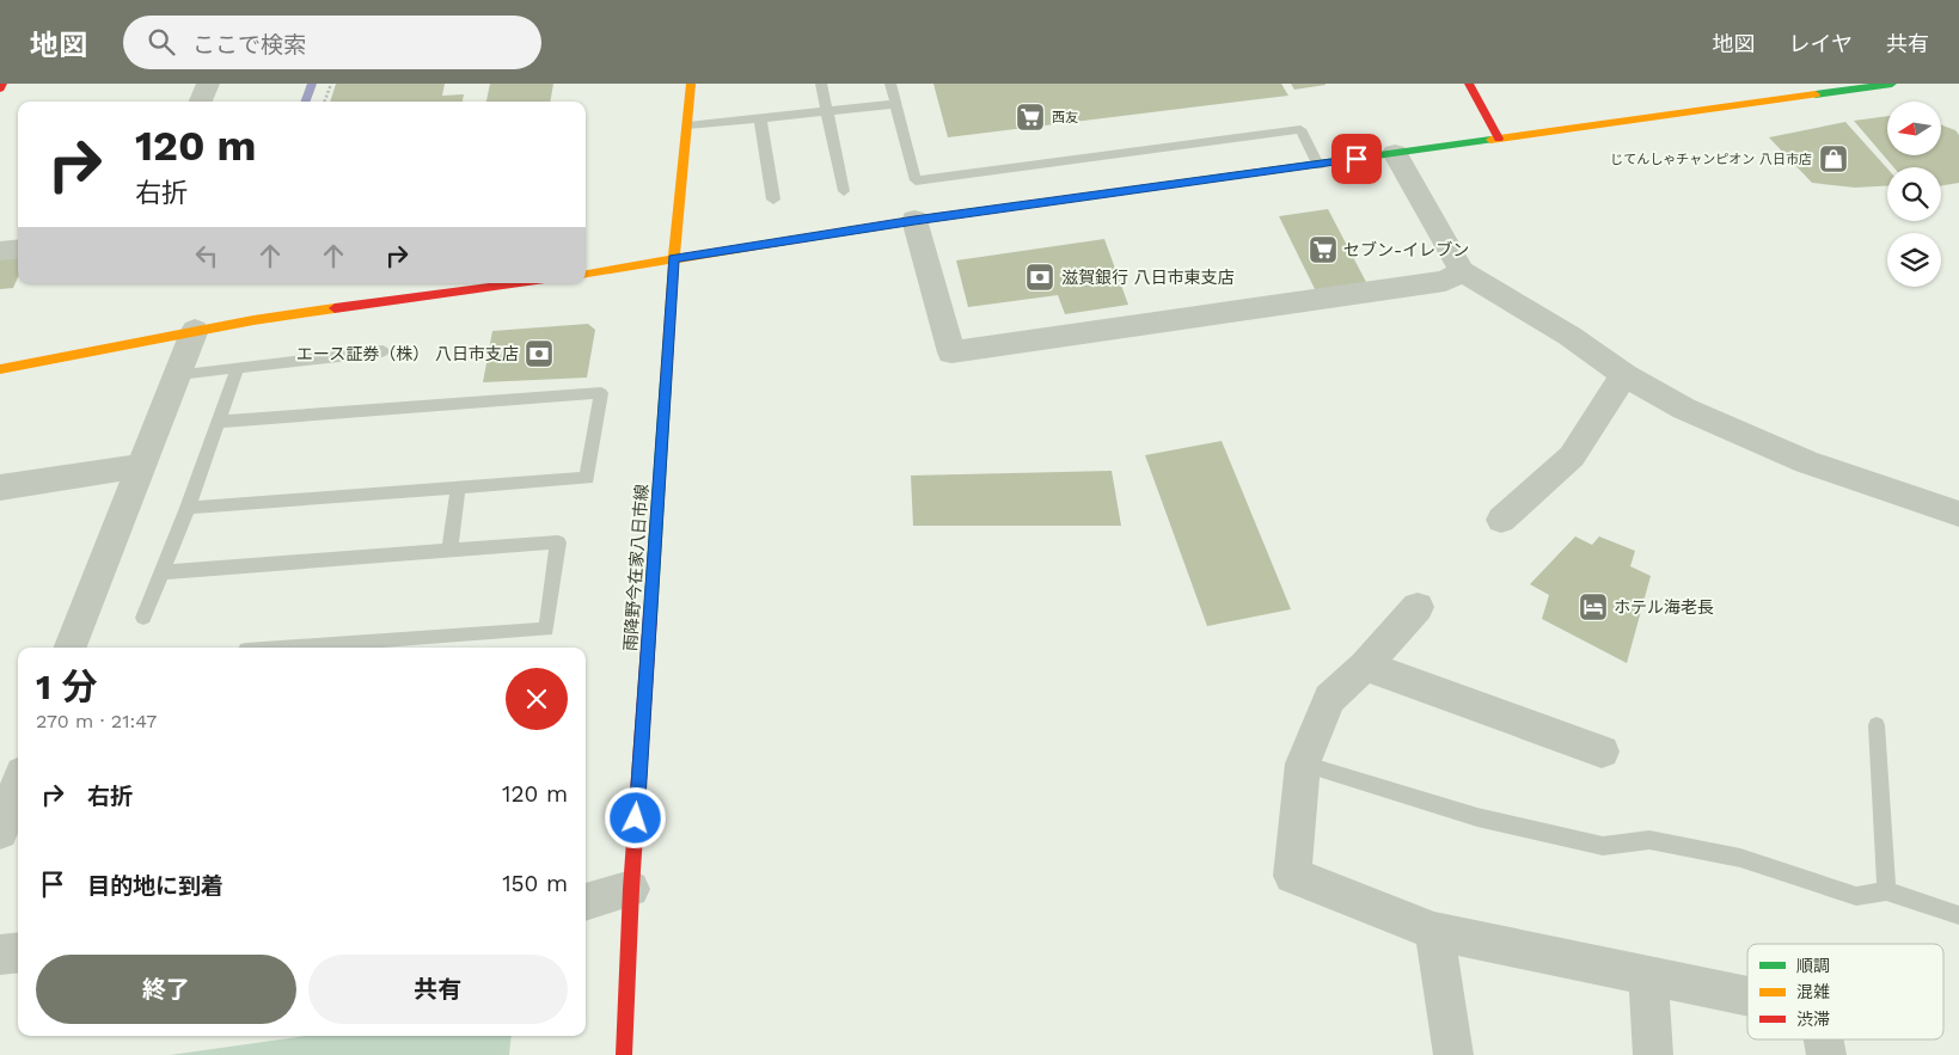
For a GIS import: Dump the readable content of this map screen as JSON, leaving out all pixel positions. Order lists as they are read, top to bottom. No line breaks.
{"streets":{"street":["雨降野今在家八日市線"]},"places":{"supermarket":["西友","セブン-イレブン"],"shop":["じてんしゃチャンピオン 八日市店"],"bank":["滋賀銀行 八日市東支店","エース証券（株） 八日市支店"],"hotel":["ホテル海老長"]},"legend":["順調","混雑","渋滞"],"north":"left","page":{"header":"地図","search":"ここで検索","nav":["地図","レイヤ","共有"],"turn":["120 m","右折"],"heading":["1 分","270 m · 21:47"],"list":[{"name":"右折","value":"120 m"},{"name":"目的地に到着","value":"150 m"}],"buttons":["終了","共有"]}}
